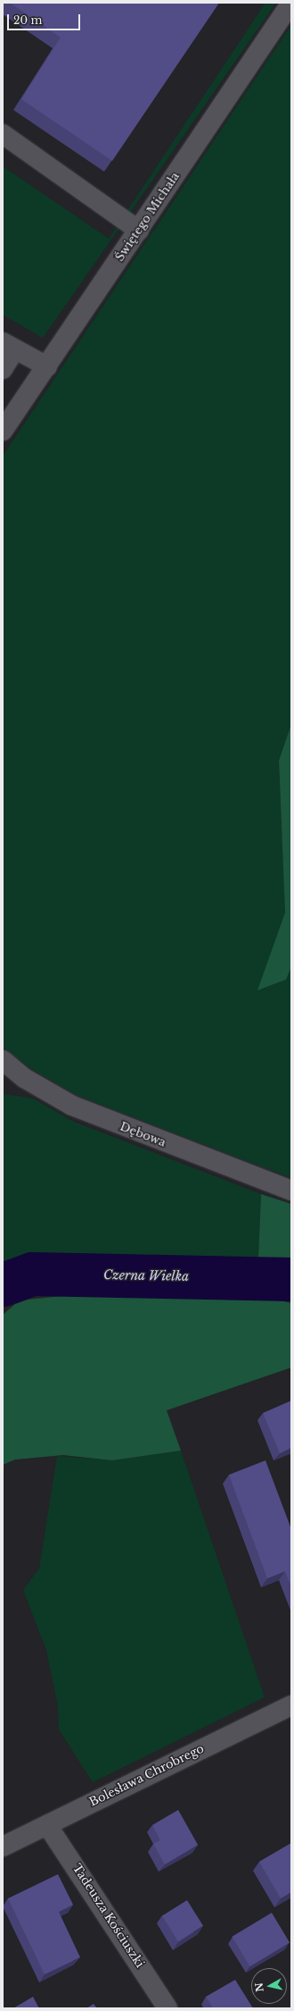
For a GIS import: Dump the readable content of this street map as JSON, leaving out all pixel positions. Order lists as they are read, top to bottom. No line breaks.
{"streets":{"street":["Świętego Michała","Dębowa","Bolesława Chrobrego","Tadeusza Kościuszki"]},"crossings":[["Bolesława Chrobrego","Tadeusza Kościuszki"]],"water":["Czerna Wielka"],"scale_bar":"20 m","north":"left"}
